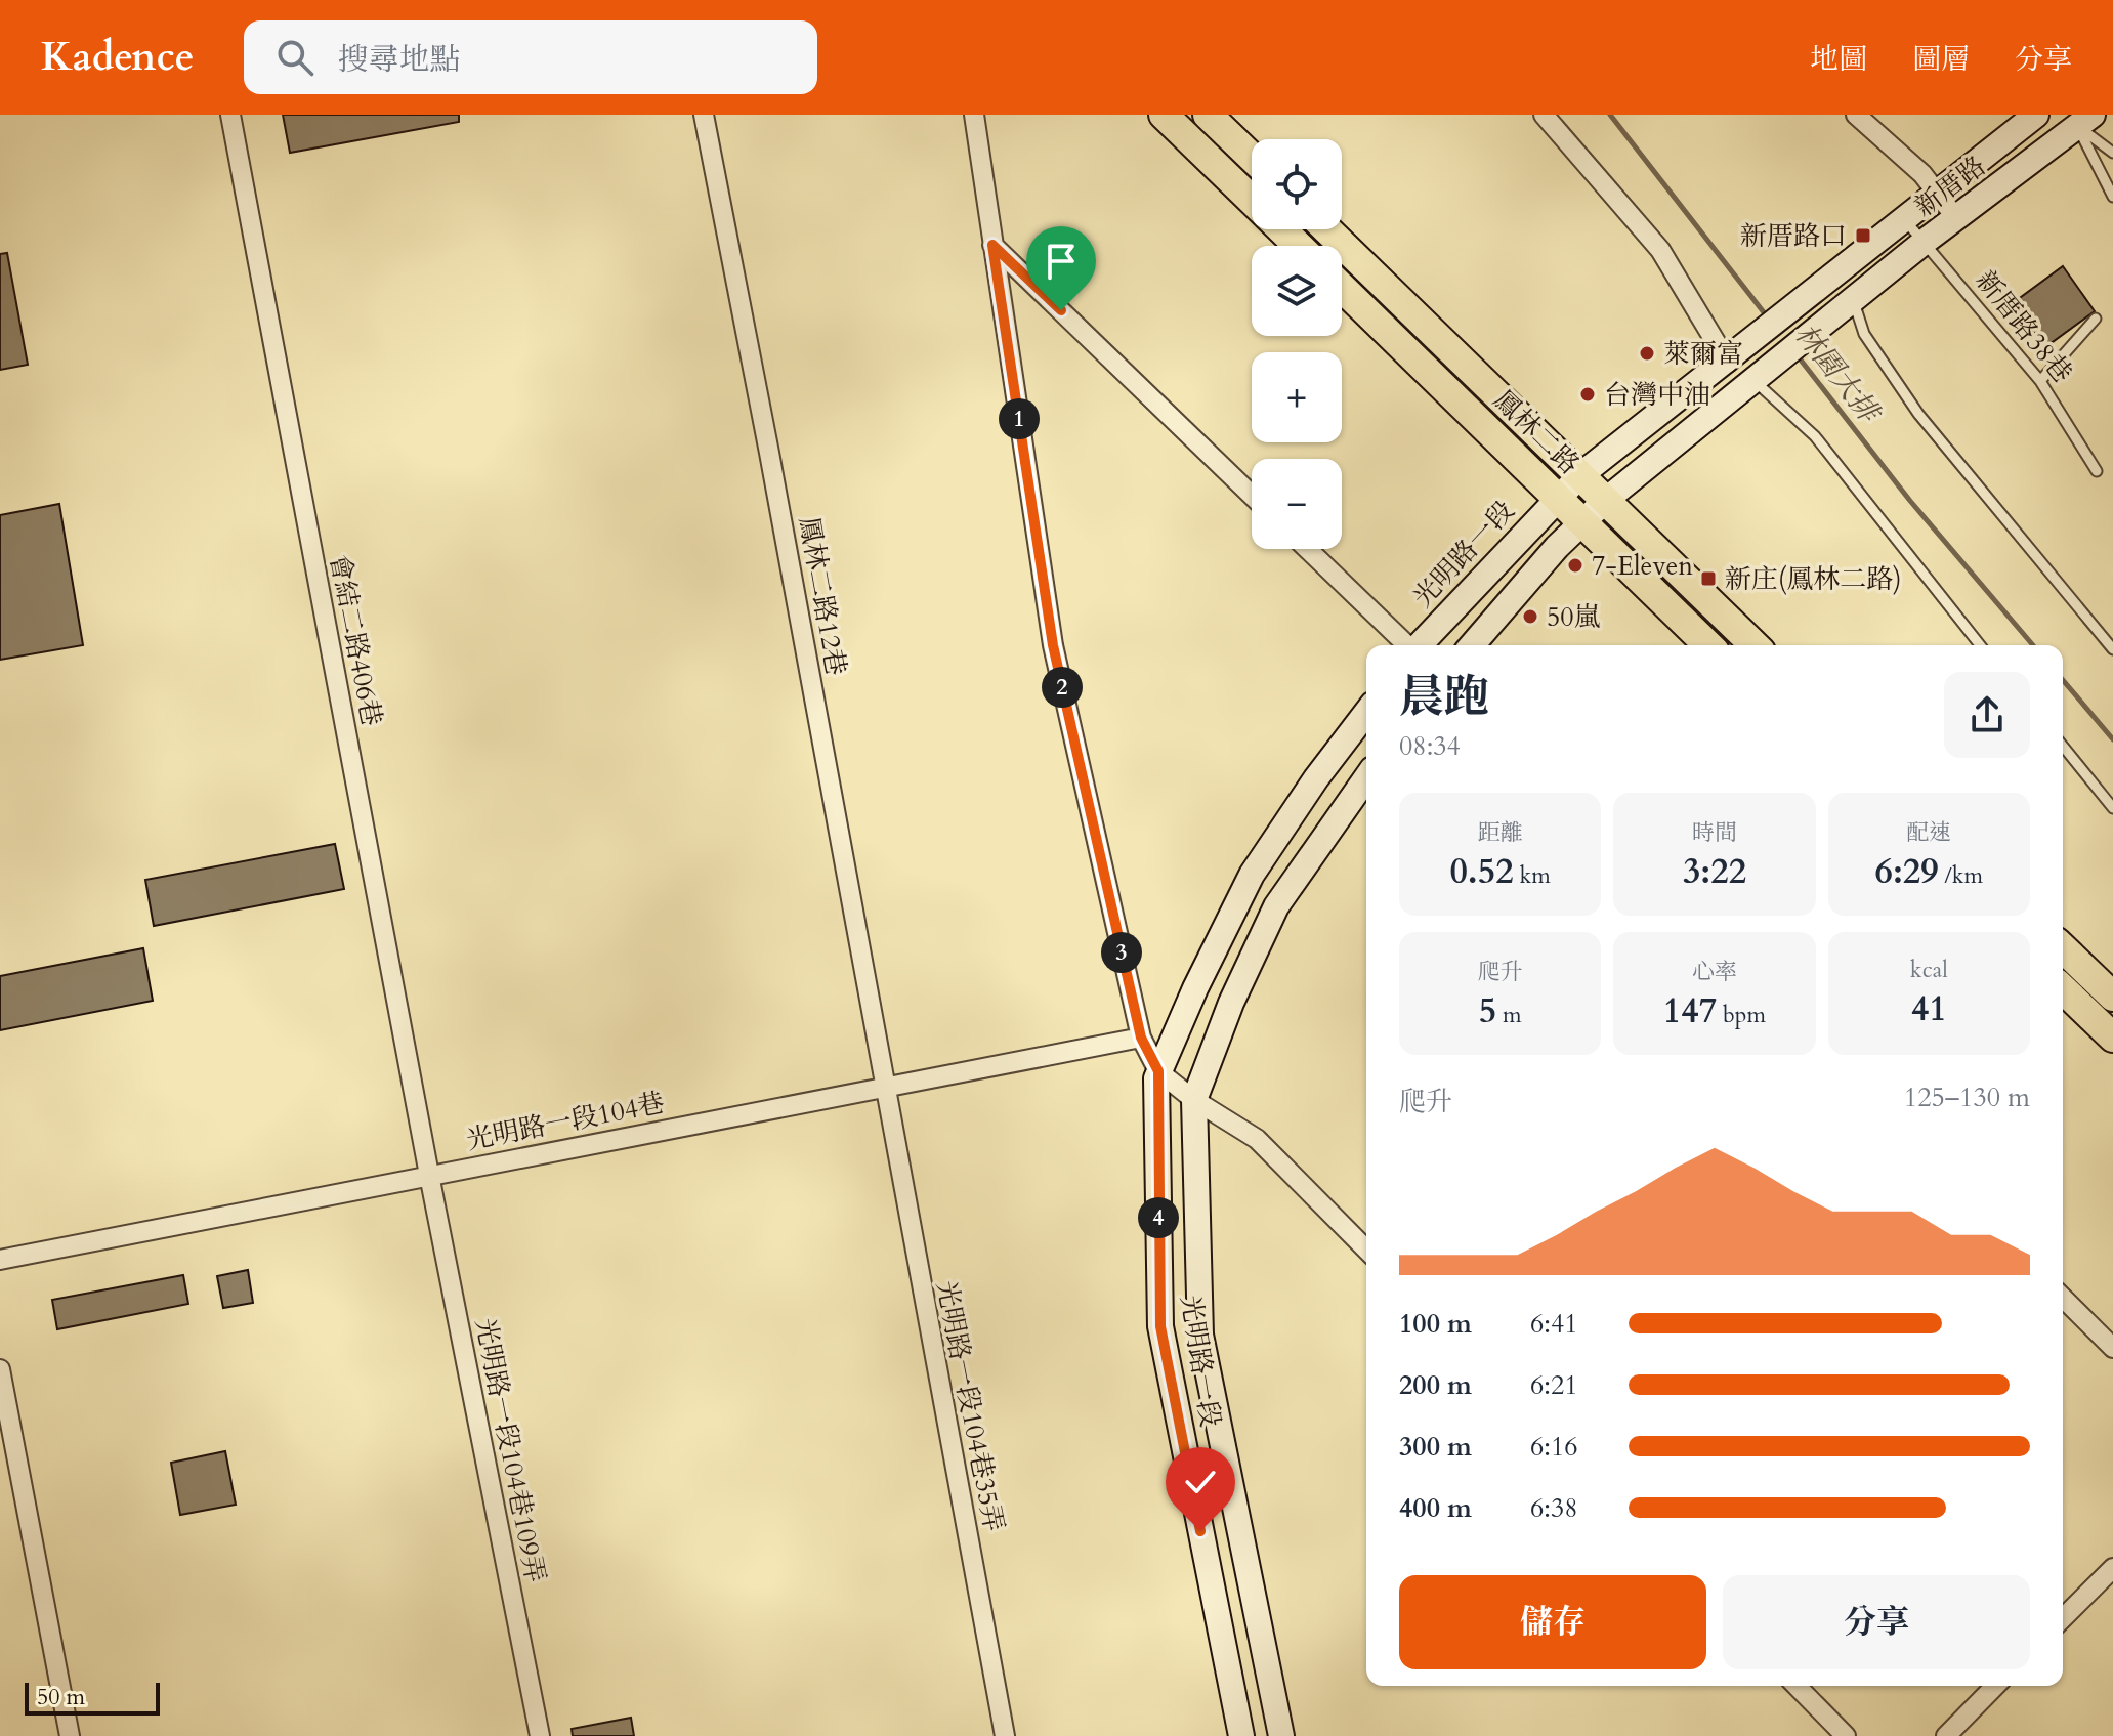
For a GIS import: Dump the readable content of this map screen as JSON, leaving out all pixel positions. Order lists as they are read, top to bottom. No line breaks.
{"streets":{"main road":["鳳林二路"],"street":["新厝路","光明路一段","鳳林二路12巷","會結二路406巷","光明路一段104巷","光明路一段104巷35弄","光明路一段104巷109弄"],"lane":["新厝路38巷"]},"crossings":[["新厝路","新厝路38巷"],["鳳林二路","光明路一段"],["鳳林二路12巷","光明路一段104巷"],["鳳林二路12巷","光明路一段104巷35弄"],["會結二路406巷","光明路一段104巷"],["會結二路406巷","光明路一段104巷109弄"],["光明路一段104巷","光明路一段104巷35弄"],["光明路一段104巷","光明路一段104巷109弄"]],"water":["林園大排"],"places":{"transit":["新厝路口","新庄(鳳林二路)"],"other":["萊爾富","台灣中油","7-Eleven","50嵐"]},"scale_bar":"50 m","page":{"header":"Kadence","search":"搜尋地點","nav":["地圖","圖層","分享"],"map_buttons":["+","−"],"pins":["1","2","3","4"],"heading":["晨跑","08:34"],"stats":[["距離","0.52 km"],["時間","3:22"],["配速","6:29 /km"],["爬升","5 m"],["心率","147 bpm"],["kcal","41"]],"chart":["爬升","125–130 m"],"list":[{"name":"100 m","note":"6:41"},{"name":"200 m","note":"6:21"},{"name":"300 m","note":"6:16"},{"name":"400 m","note":"6:38"}],"buttons":["儲存","分享"],"scale":"50 m"}}
